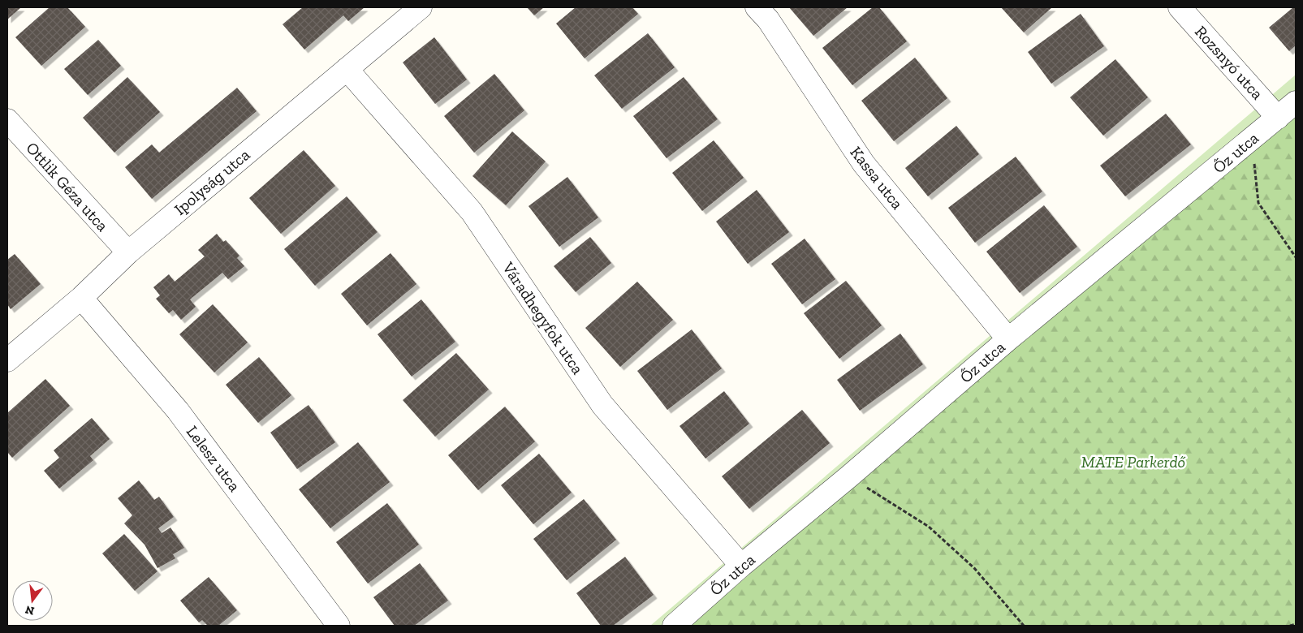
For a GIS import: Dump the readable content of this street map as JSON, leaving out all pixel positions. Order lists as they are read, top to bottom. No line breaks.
{"streets":{"street":["Rozsnyó utca","Őz utca","Kassa utca","Ipolyság utca","Ottlik Géza utca","Váradhegyfok utca","Lelesz utca"]},"crossings":[["Rozsnyó utca","Őz utca"],["Őz utca","Kassa utca"],["Őz utca","Váradhegyfok utca"],["Ipolyság utca","Ottlik Géza utca"],["Ipolyság utca","Váradhegyfok utca"],["Ipolyság utca","Lelesz utca"]],"parks":["MATE Parkerdő"],"north":"bottom"}
